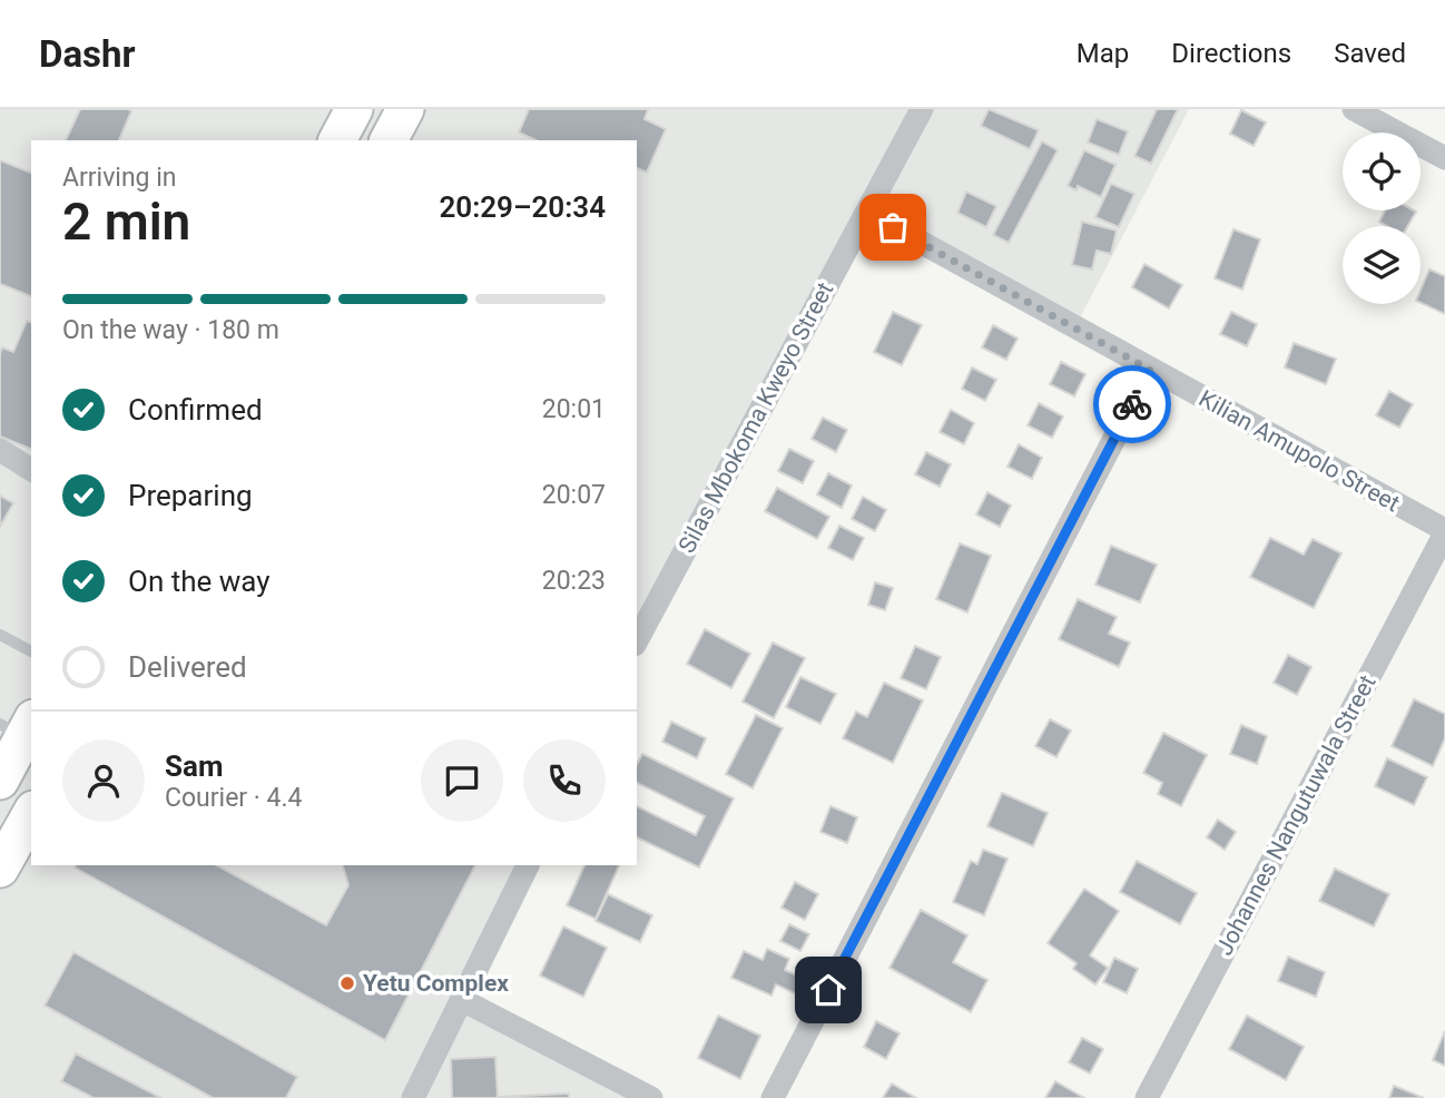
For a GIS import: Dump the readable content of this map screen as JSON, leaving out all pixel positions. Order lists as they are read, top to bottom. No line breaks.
{"streets":{"street":["Silas Mbokoma Kweyo Street","Kilian Amupolo Street","Johannes Nangutuwala Street"]},"crossings":[["Silas Mbokoma Kweyo Street","Kilian Amupolo Street"],["Kilian Amupolo Street","Johannes Nangutuwala Street"]],"places":["Yetu Complex"],"page":{"header":"Dashr","nav":["Map","Directions","Saved"],"heading":["2 min","Arriving in","20:29–20:34"],"panel":["Sam","Courier · 4.4"],"bar":"On the way · 180 m","list":[["Confirmed","20:01"],["Preparing","20:07"],["On the way","20:23"],"Delivered"]}}
